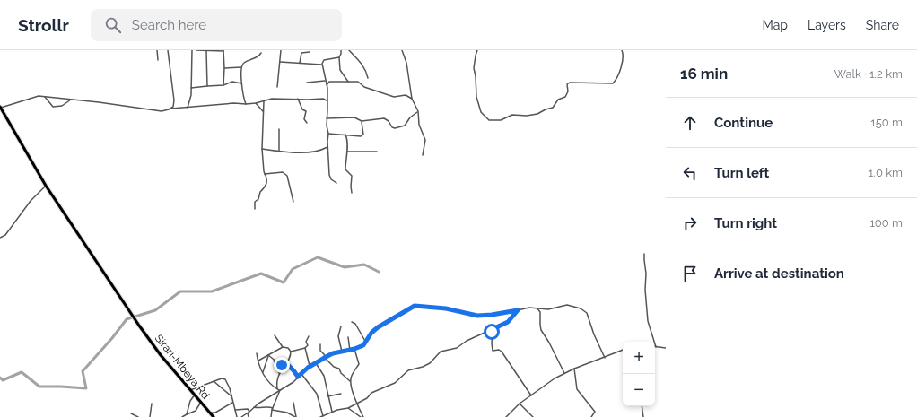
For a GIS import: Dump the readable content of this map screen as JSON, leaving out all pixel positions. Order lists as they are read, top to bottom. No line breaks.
{"streets":{"highway":["Sirari-Mbeya Rd"]},"page":{"header":"Strollr","search":"Search here","nav":["Map","Layers","Share"],"heading":["16 min","Walk · 1.2 km"],"list":[["Continue","150 m"],["Turn left","1.0 km"],["Turn right","100 m"],"Arrive at destination"],"map_buttons":["+","−"]}}
